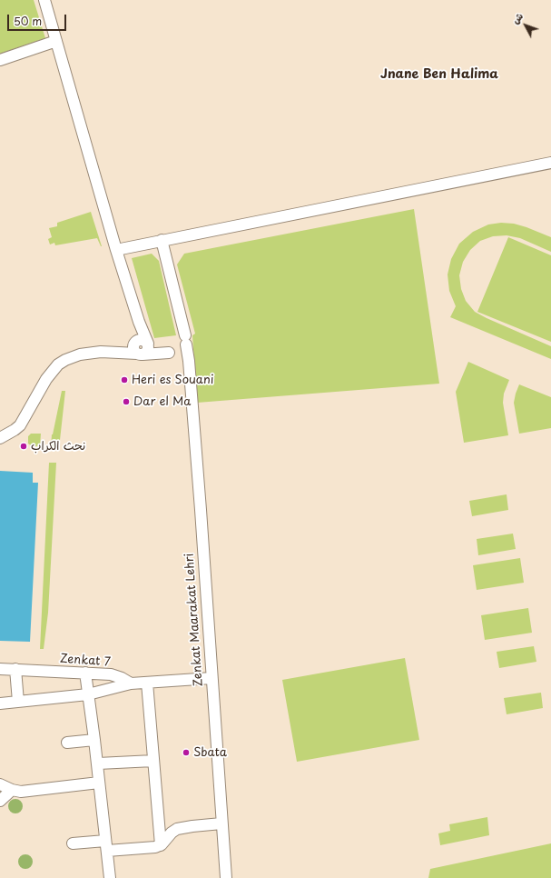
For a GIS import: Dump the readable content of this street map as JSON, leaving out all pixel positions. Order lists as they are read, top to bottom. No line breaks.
{"streets":{"street":["Zenkat Maarakat Lehri","Zenkat 7"]},"crossings":[["Zenkat Maarakat Lehri","Zenkat 7"]],"districts":["Jnane Ben Halima"],"places":["Heri es Souani","Dar el Ma","نحث الكراب","Sbata"],"scale_bar":"50 m","north":"top left"}
